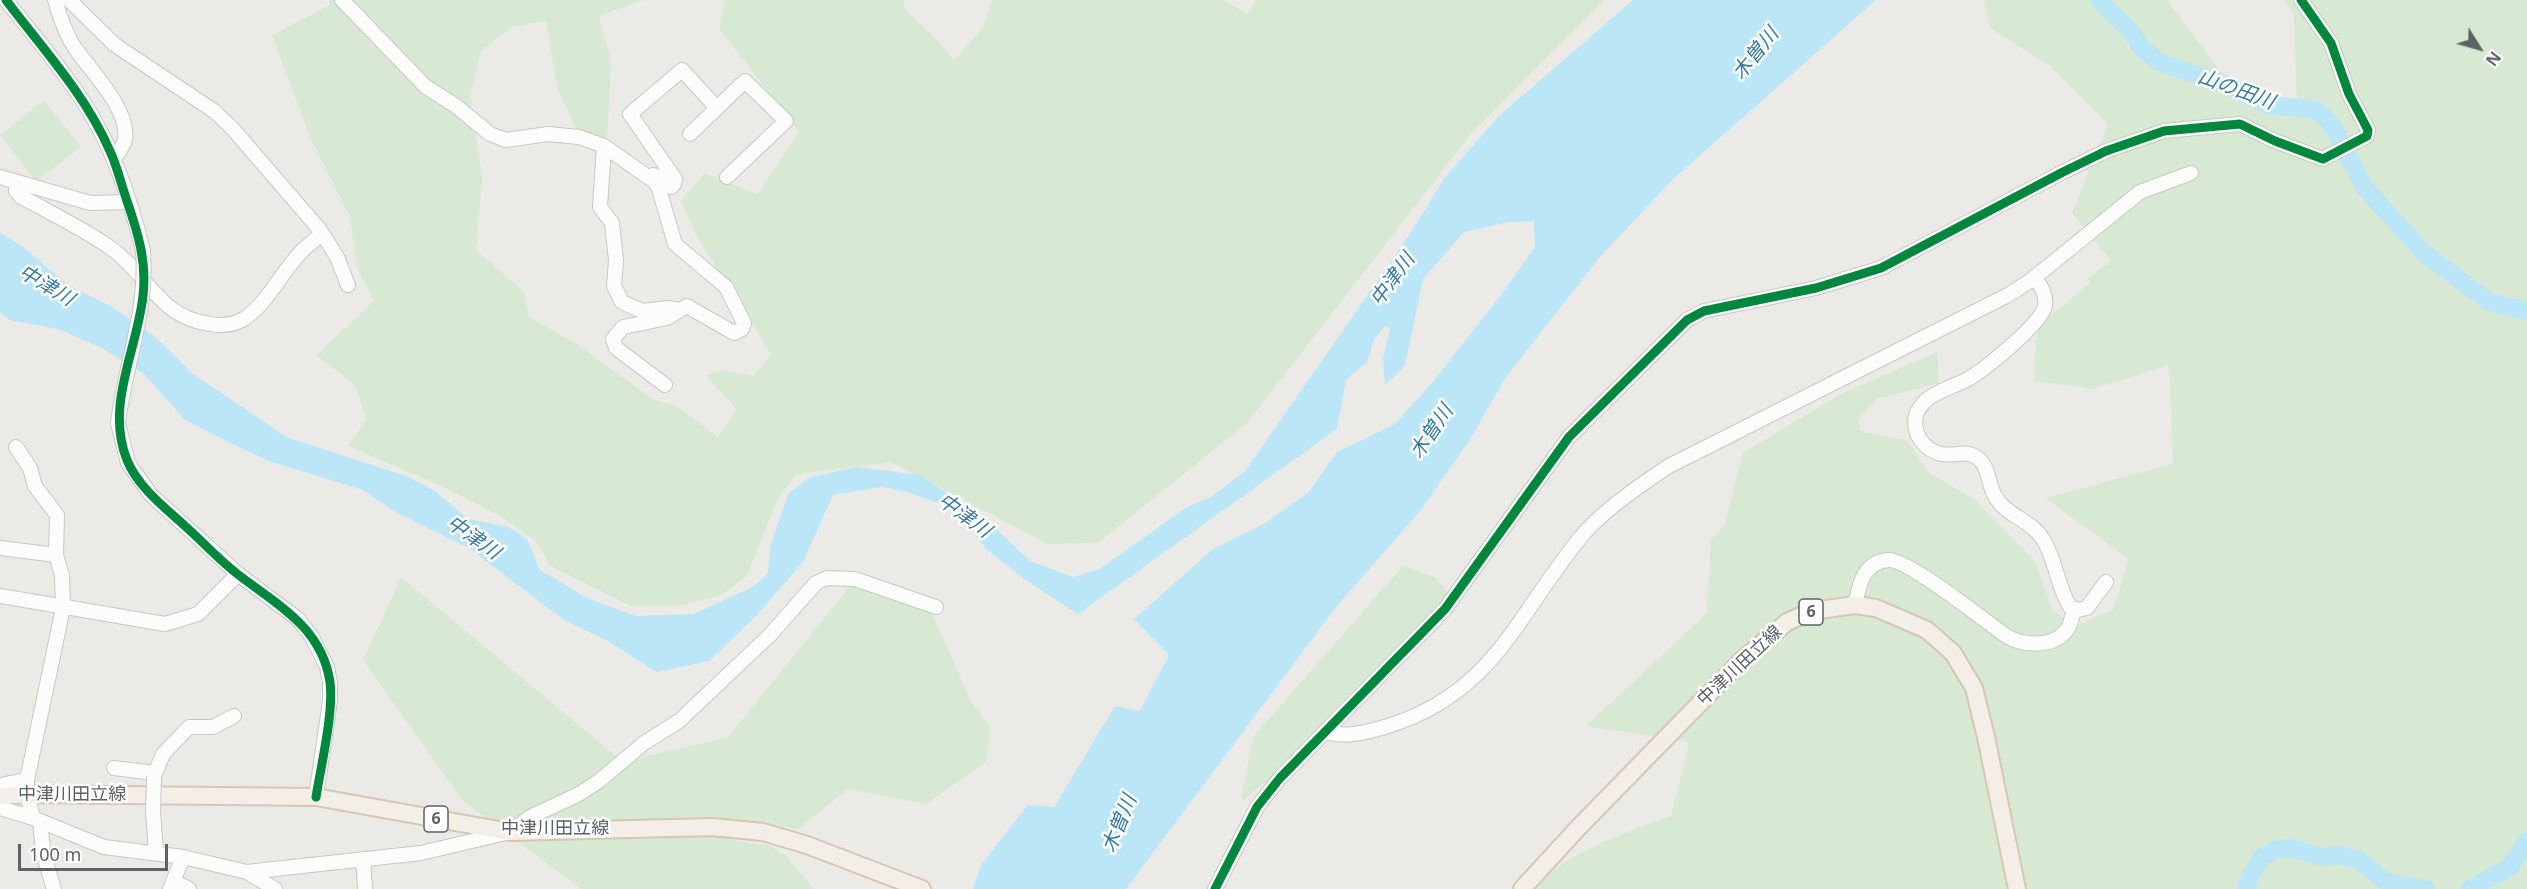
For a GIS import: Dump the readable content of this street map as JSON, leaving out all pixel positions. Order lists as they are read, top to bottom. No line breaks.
{"streets":{"main road":["6","中津川田立線"]},"water":["木曽川","山の田川","中津川"],"scale_bar":"100 m","north":"bottom right"}
